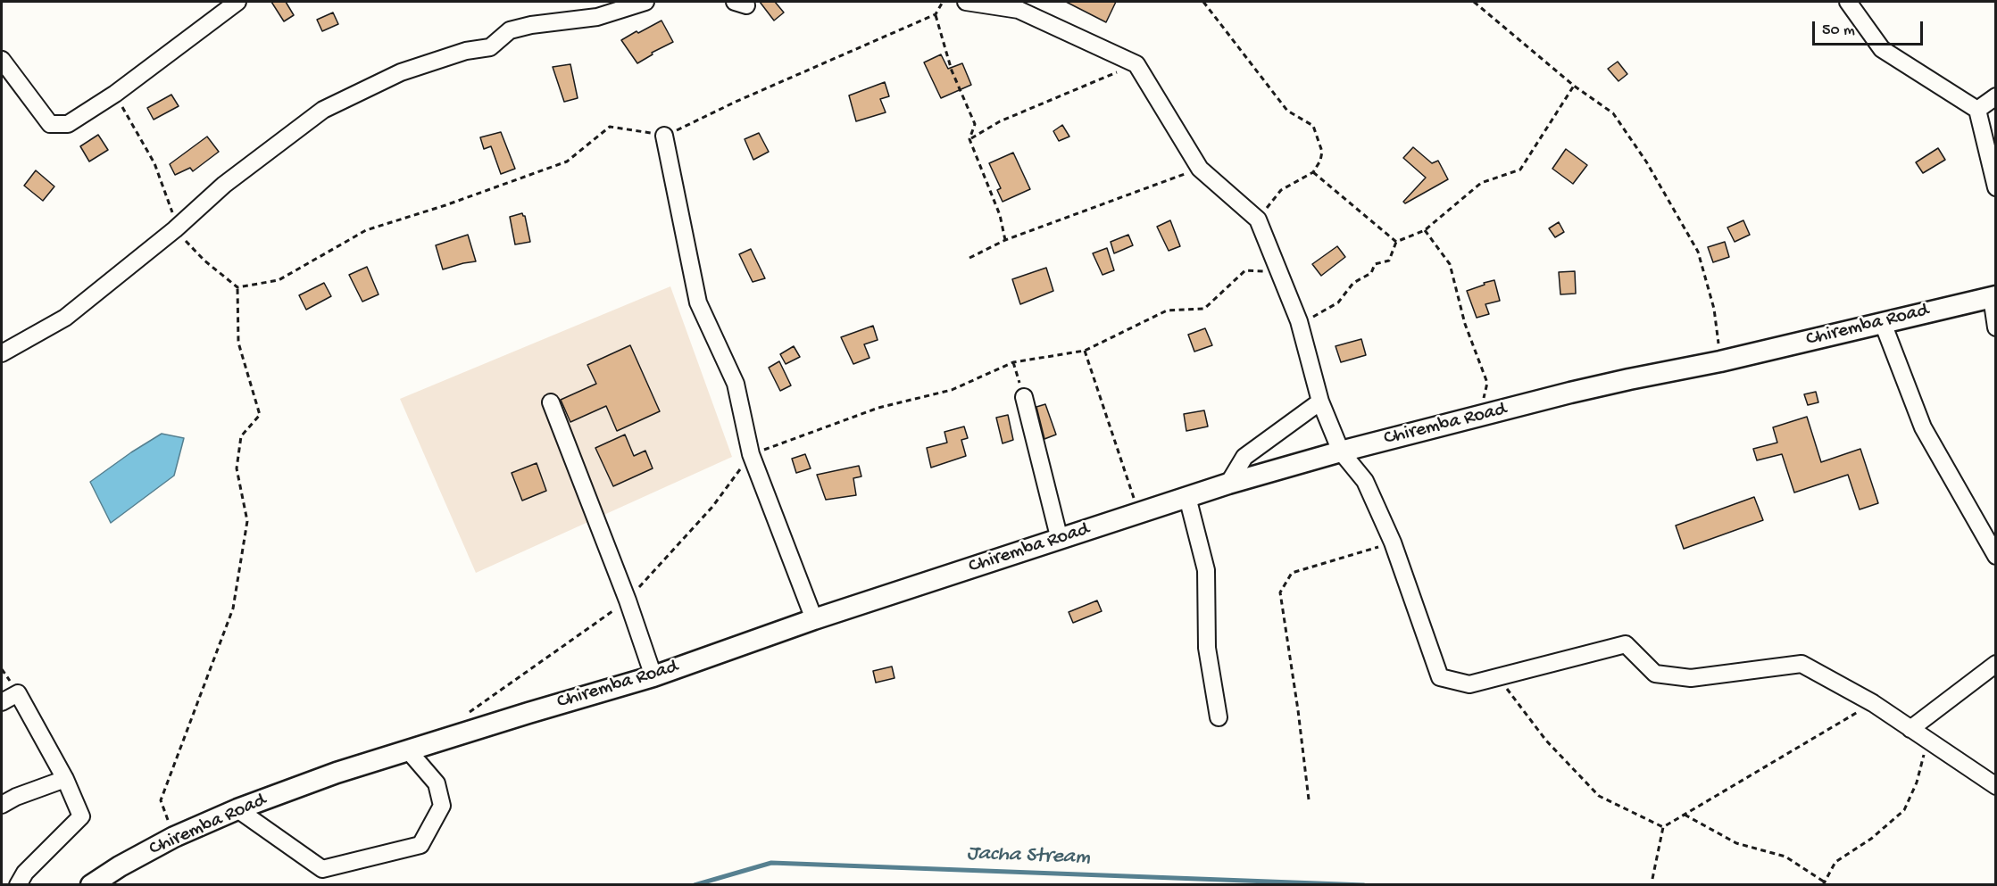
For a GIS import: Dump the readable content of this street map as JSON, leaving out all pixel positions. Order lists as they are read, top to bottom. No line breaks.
{"streets":{"main road":["Chiremba Road"]},"water":["Jacha Stream"],"scale_bar":"50 m"}
